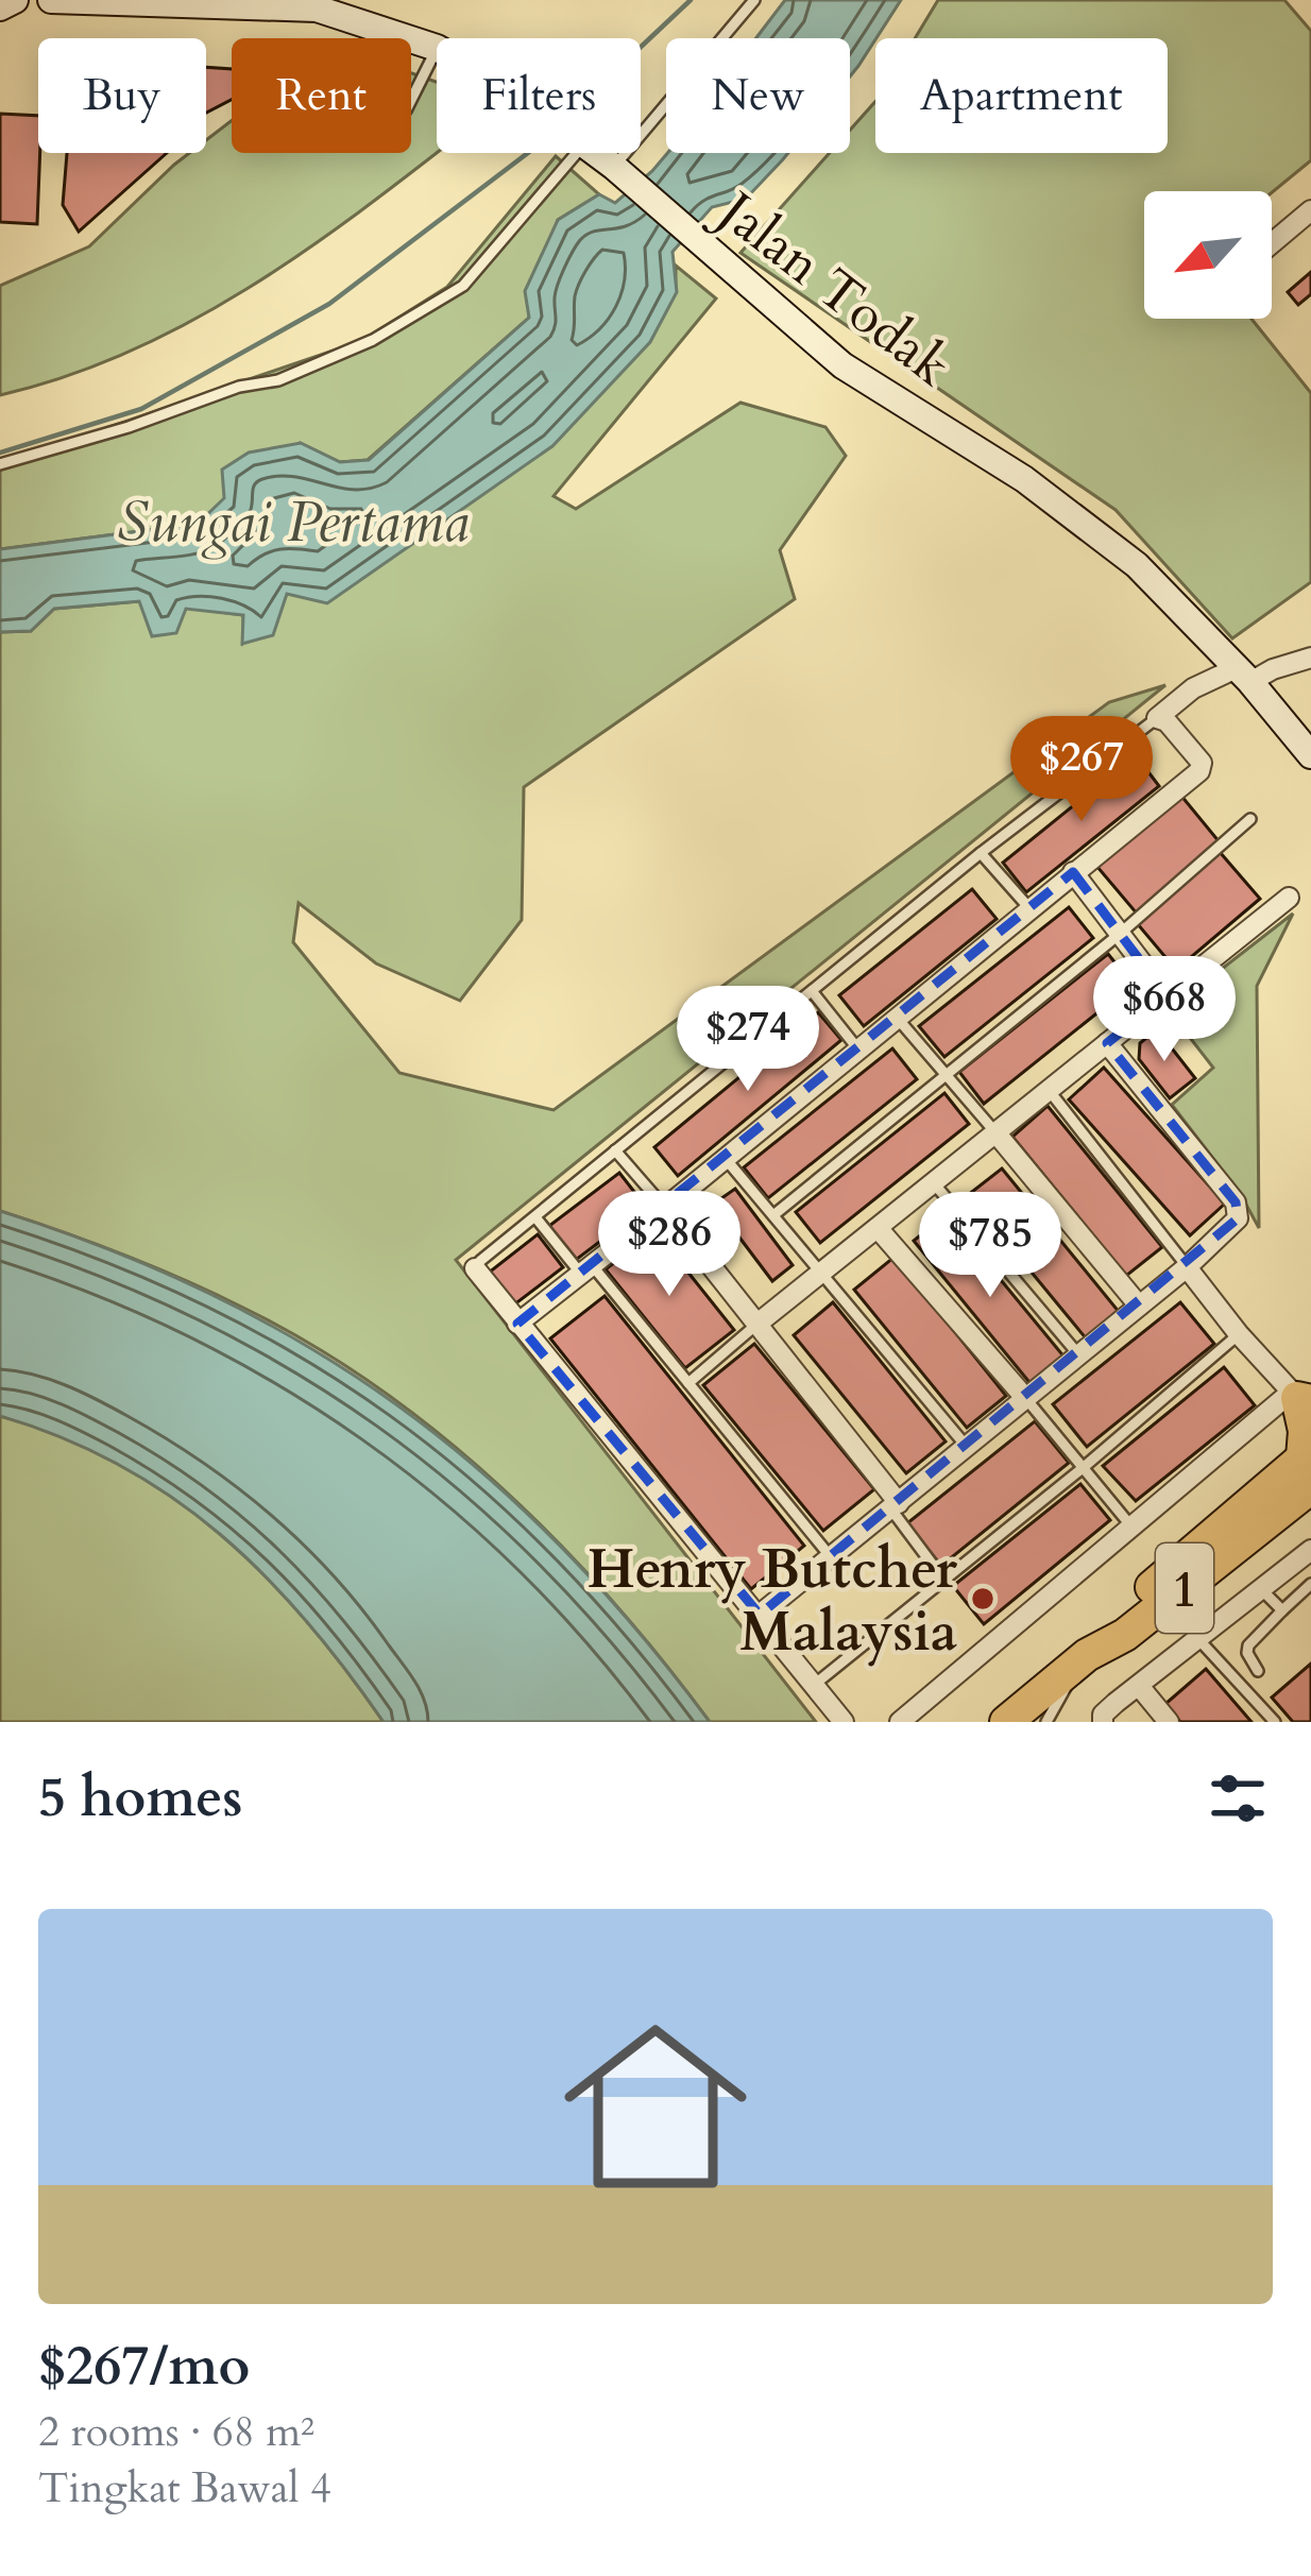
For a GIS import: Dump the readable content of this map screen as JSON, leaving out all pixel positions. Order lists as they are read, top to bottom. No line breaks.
{"streets":{"highway":["1"],"main road":["Jalan Todak"]},"water":["Sungai Pertama"],"places":["Henry Butcher Malaysia"],"north":"bottom left","page":{"chip":["Buy","Rent","Filters","New","Apartment"],"price":["$267","$668","$274","$286","$785"],"heading":"5 homes","list":[{"name":"$267/mo","note":"2 rooms · 68 m² · Tingkat Bawal 4"}]}}
